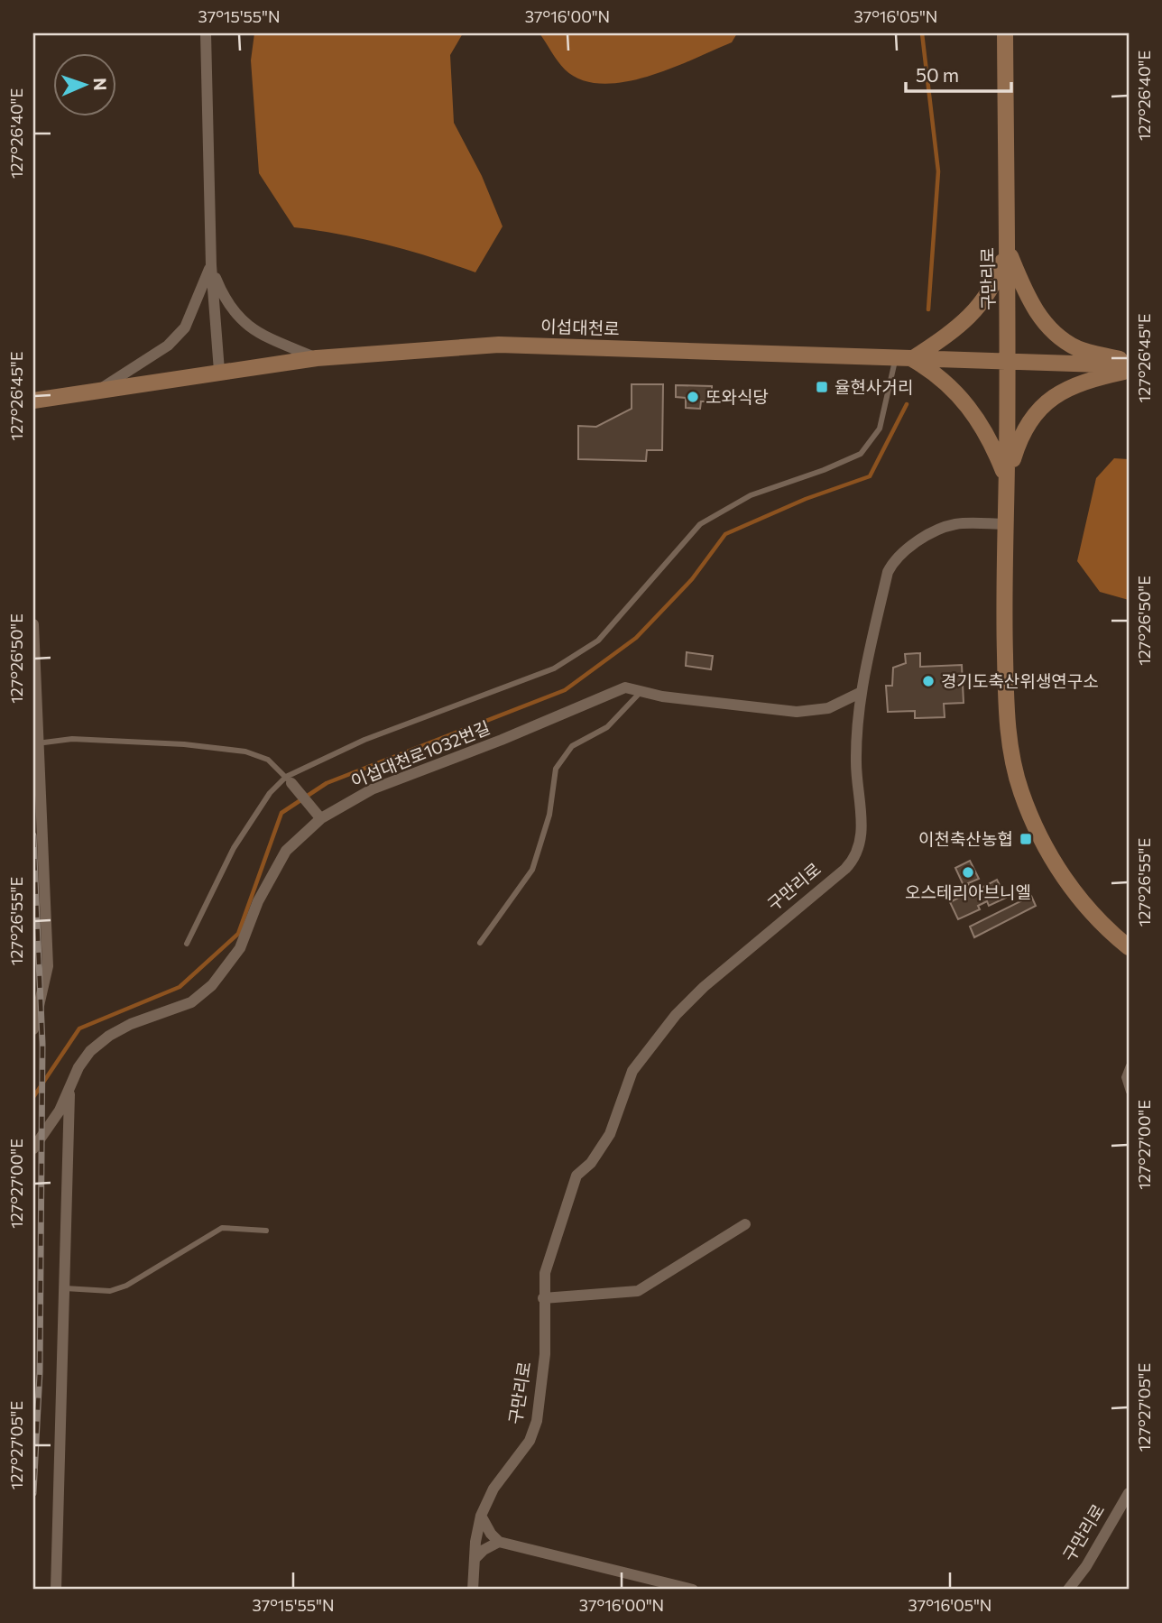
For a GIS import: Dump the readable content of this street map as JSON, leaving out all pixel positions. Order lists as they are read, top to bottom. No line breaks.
{"streets":{"street":["구만리로","이섭대천로","이섭대천로1032번길"]},"crossings":[["구만리로","이섭대천로"],["구만리로","이섭대천로1032번길"]],"places":{"transit":["율현사거리","이천축산농협"],"other":["또와식당","경기도축산위생연구소","오스테리아브니엘"]},"scale_bar":"50 m","north":"right","coordinates":["37°15'55\"N","37°16'00\"N","37°16'05\"N","127°26'40\"E","127°26'45\"E","127°26'50\"E","127°26'55\"E","127°27'00\"E","127°27'05\"E"]}
